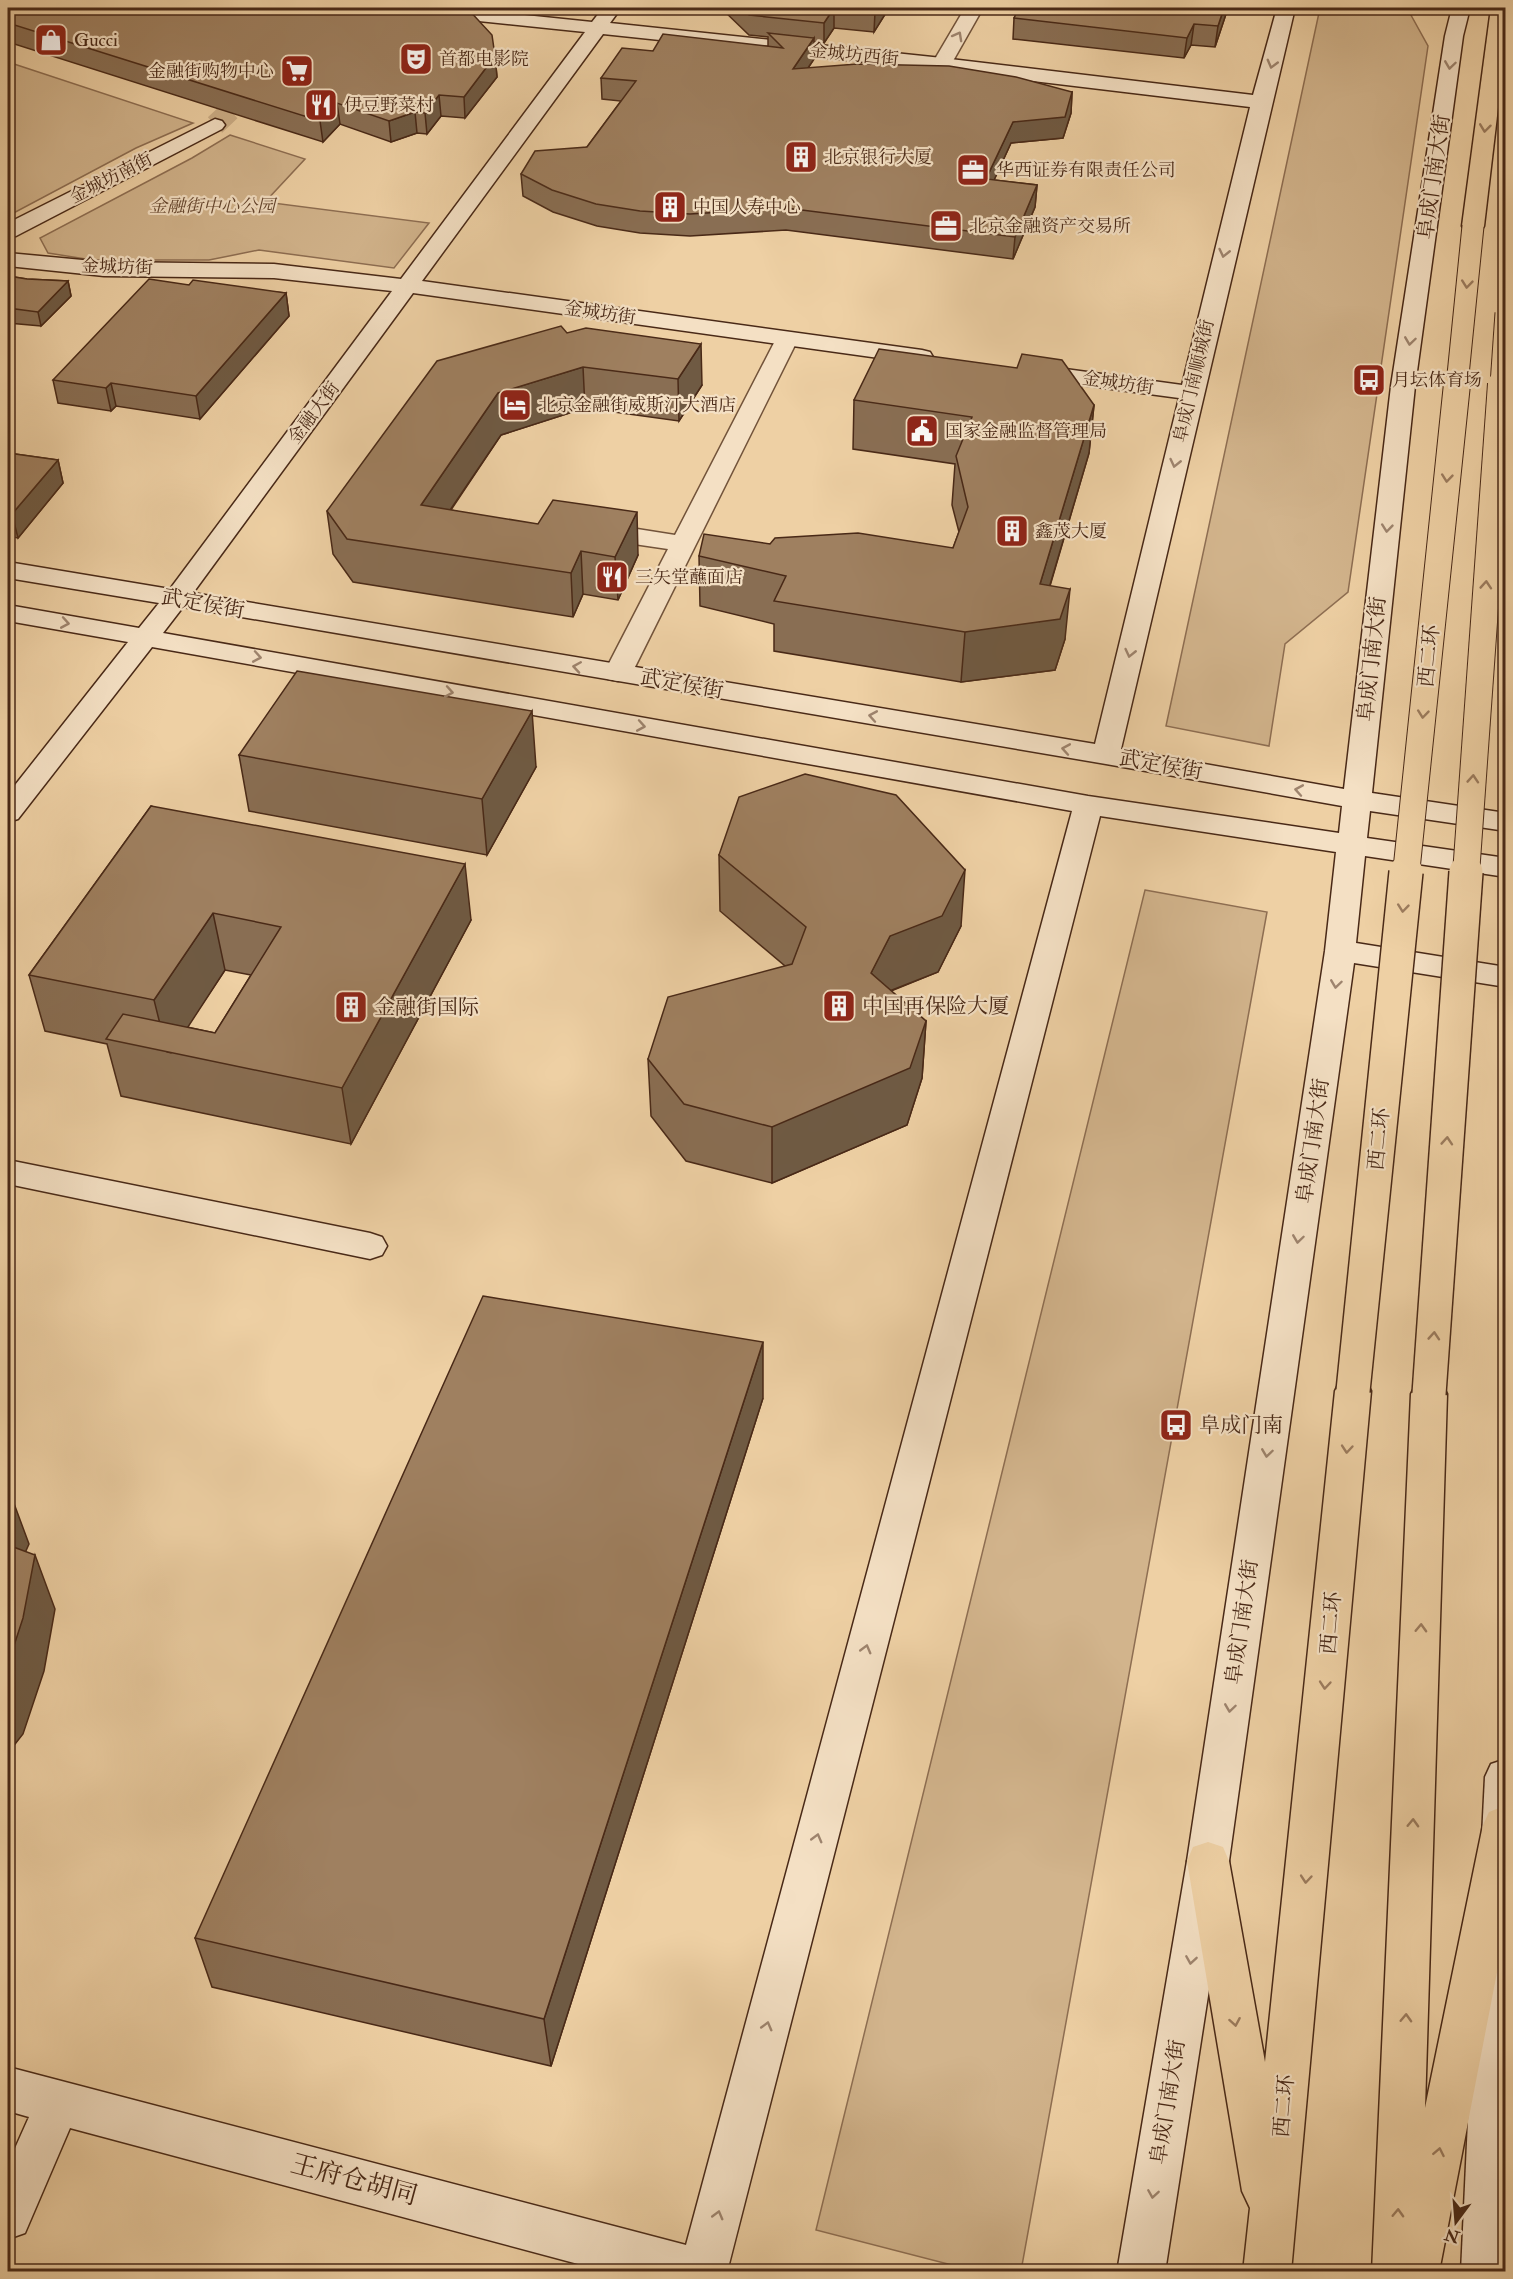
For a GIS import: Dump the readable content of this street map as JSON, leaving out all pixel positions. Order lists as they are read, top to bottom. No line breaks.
{"streets":{"highway":["西二环"],"street":["金城坊西街","阜成门南大街","金城坊南街","金城坊街","阜成门南顺城街","金融大街","武定侯街","王府仓胡同"]},"crossings":[["金城坊西街","阜成门南顺城街"],["金城坊西街","金融大街"],["阜成门南大街","武定侯街"],["金城坊街","阜成门南顺城街"],["金城坊街","金融大街"],["阜成门南顺城街","武定侯街"],["金融大街","武定侯街"]],"one_way":["阜成门南大街","阜成门南顺城街"],"parks":["金融街中心公园"],"places":{"shop":["Gucci"],"theatre":["首都电影院"],"supermarket":["金融街购物中心"],"restaurant":["伊豆野菜村","三矢堂蘸面店"],"building":["北京银行大厦","中国人寿中心","鑫茂大厦","中国再保险大厦","金融街国际"],"office":["华西证券有限责任公司","北京金融资产交易所"],"bus stop":["月坛体育场","阜成门南"],"hotel":["北京金融街威斯汀大酒店"],"public building":["国家金融监督管理局"]},"north":"bottom"}
